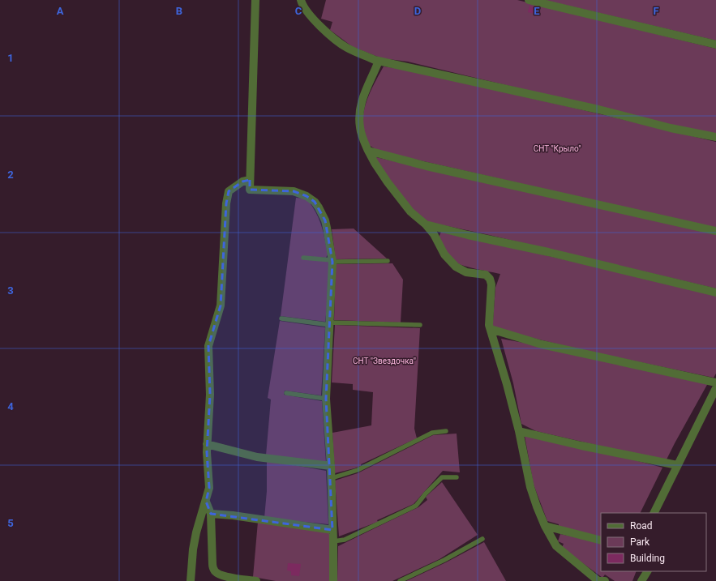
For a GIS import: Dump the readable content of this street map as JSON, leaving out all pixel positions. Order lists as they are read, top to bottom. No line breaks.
{"parks":["СНТ \"Крыло\"","СНТ \"Звездочка\""],"legend":["Road","Park","Building"],"grid":{"columns":["A","B","C","D","E","F"],"rows":["1","2","3","4","5"]}}
